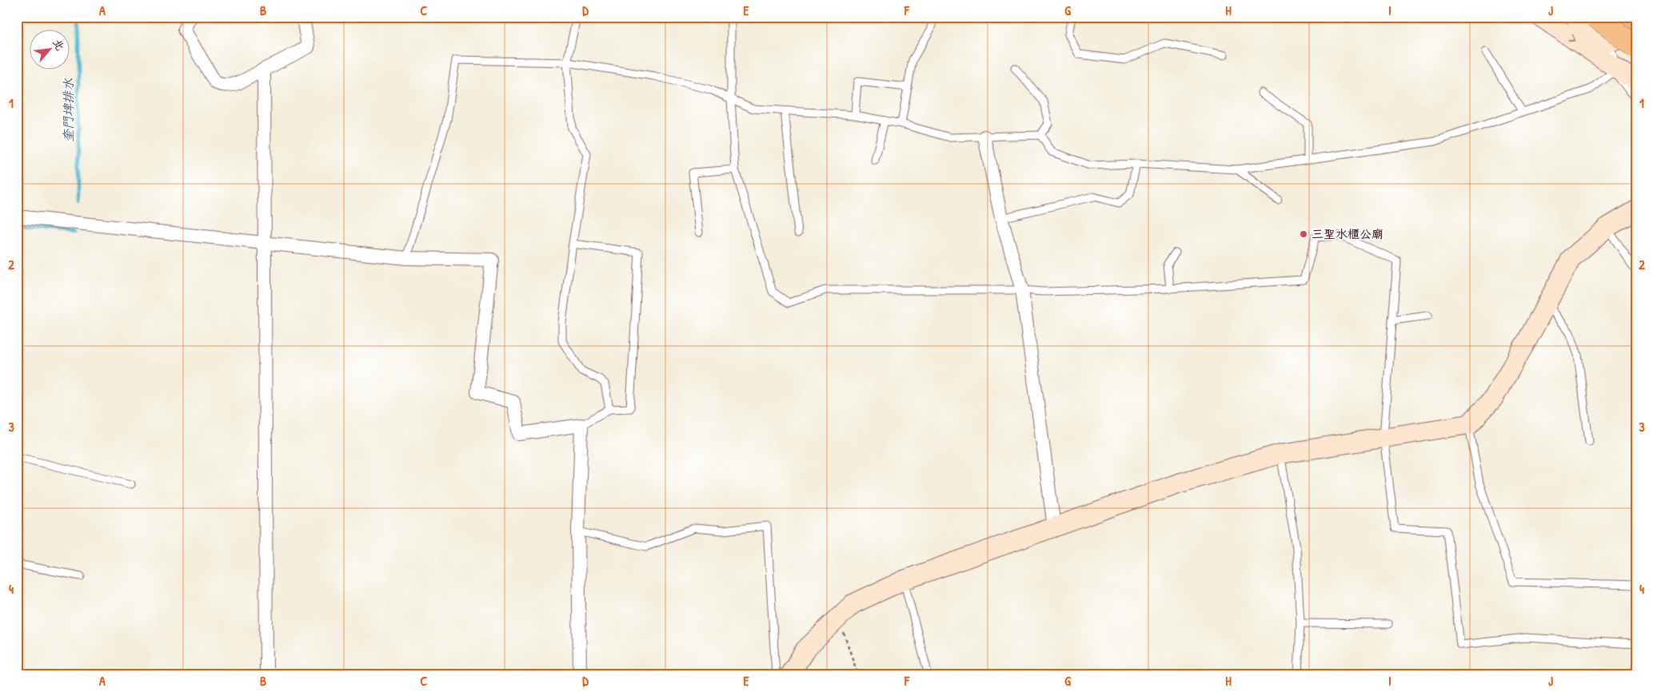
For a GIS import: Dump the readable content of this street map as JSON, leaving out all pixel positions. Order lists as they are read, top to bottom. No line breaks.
{"water":["奎門埤排水"],"places":["三聖水櫃公廟"],"north":"top right","grid":{"columns":["A","B","C","D","E","F","G","H","I","J"],"rows":["1","2","3","4"]}}
